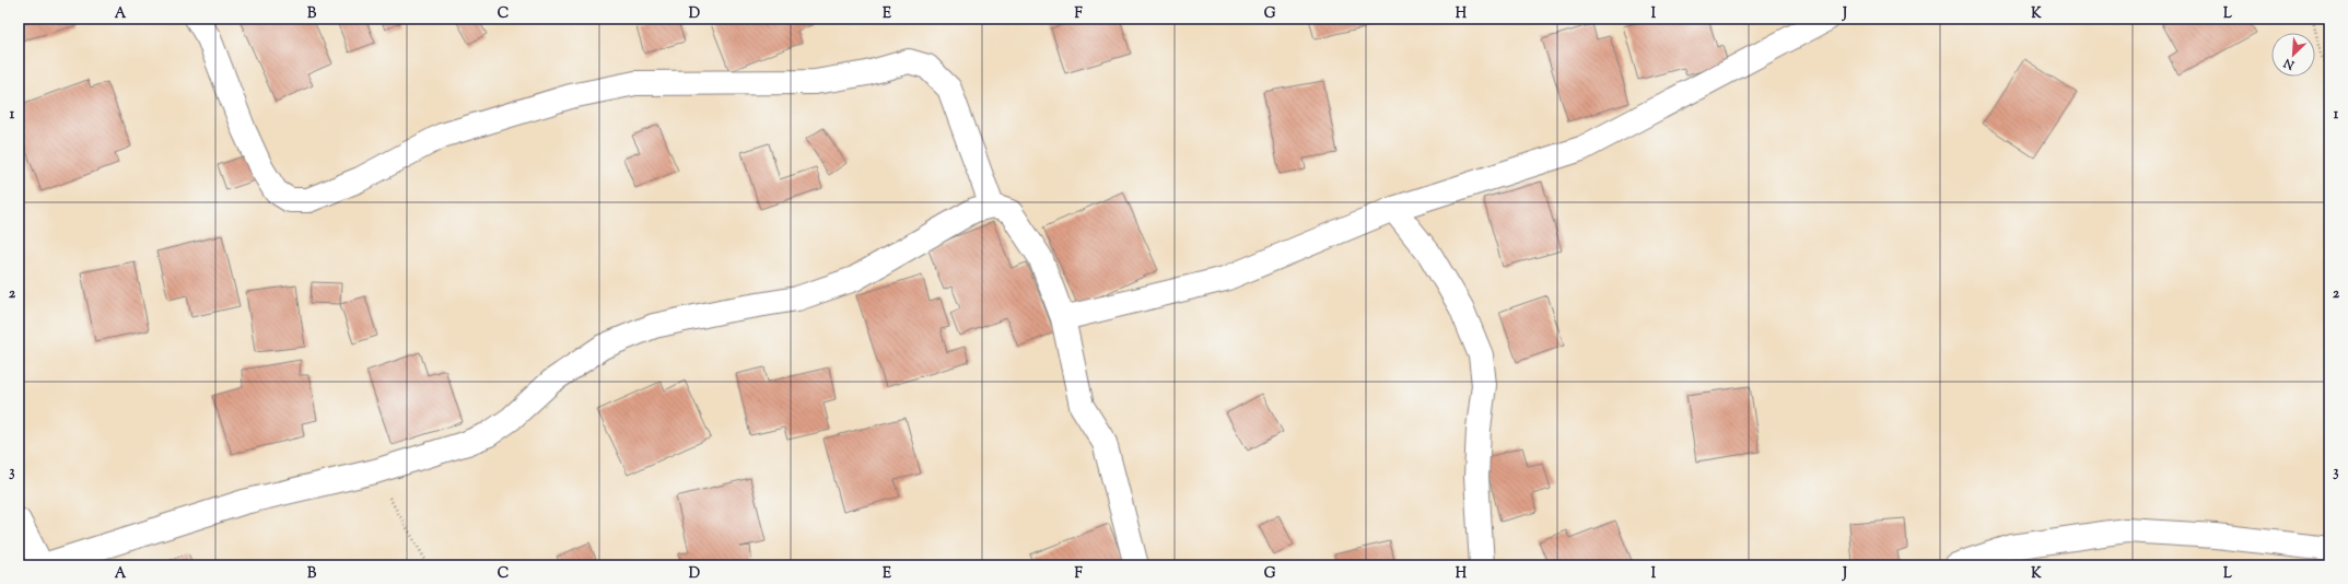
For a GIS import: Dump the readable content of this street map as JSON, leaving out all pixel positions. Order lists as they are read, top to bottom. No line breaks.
{"north":"bottom left","grid":{"columns":["A","B","C","D","E","F","G","H","I","J","K","L"],"rows":["1","2","3"]}}
